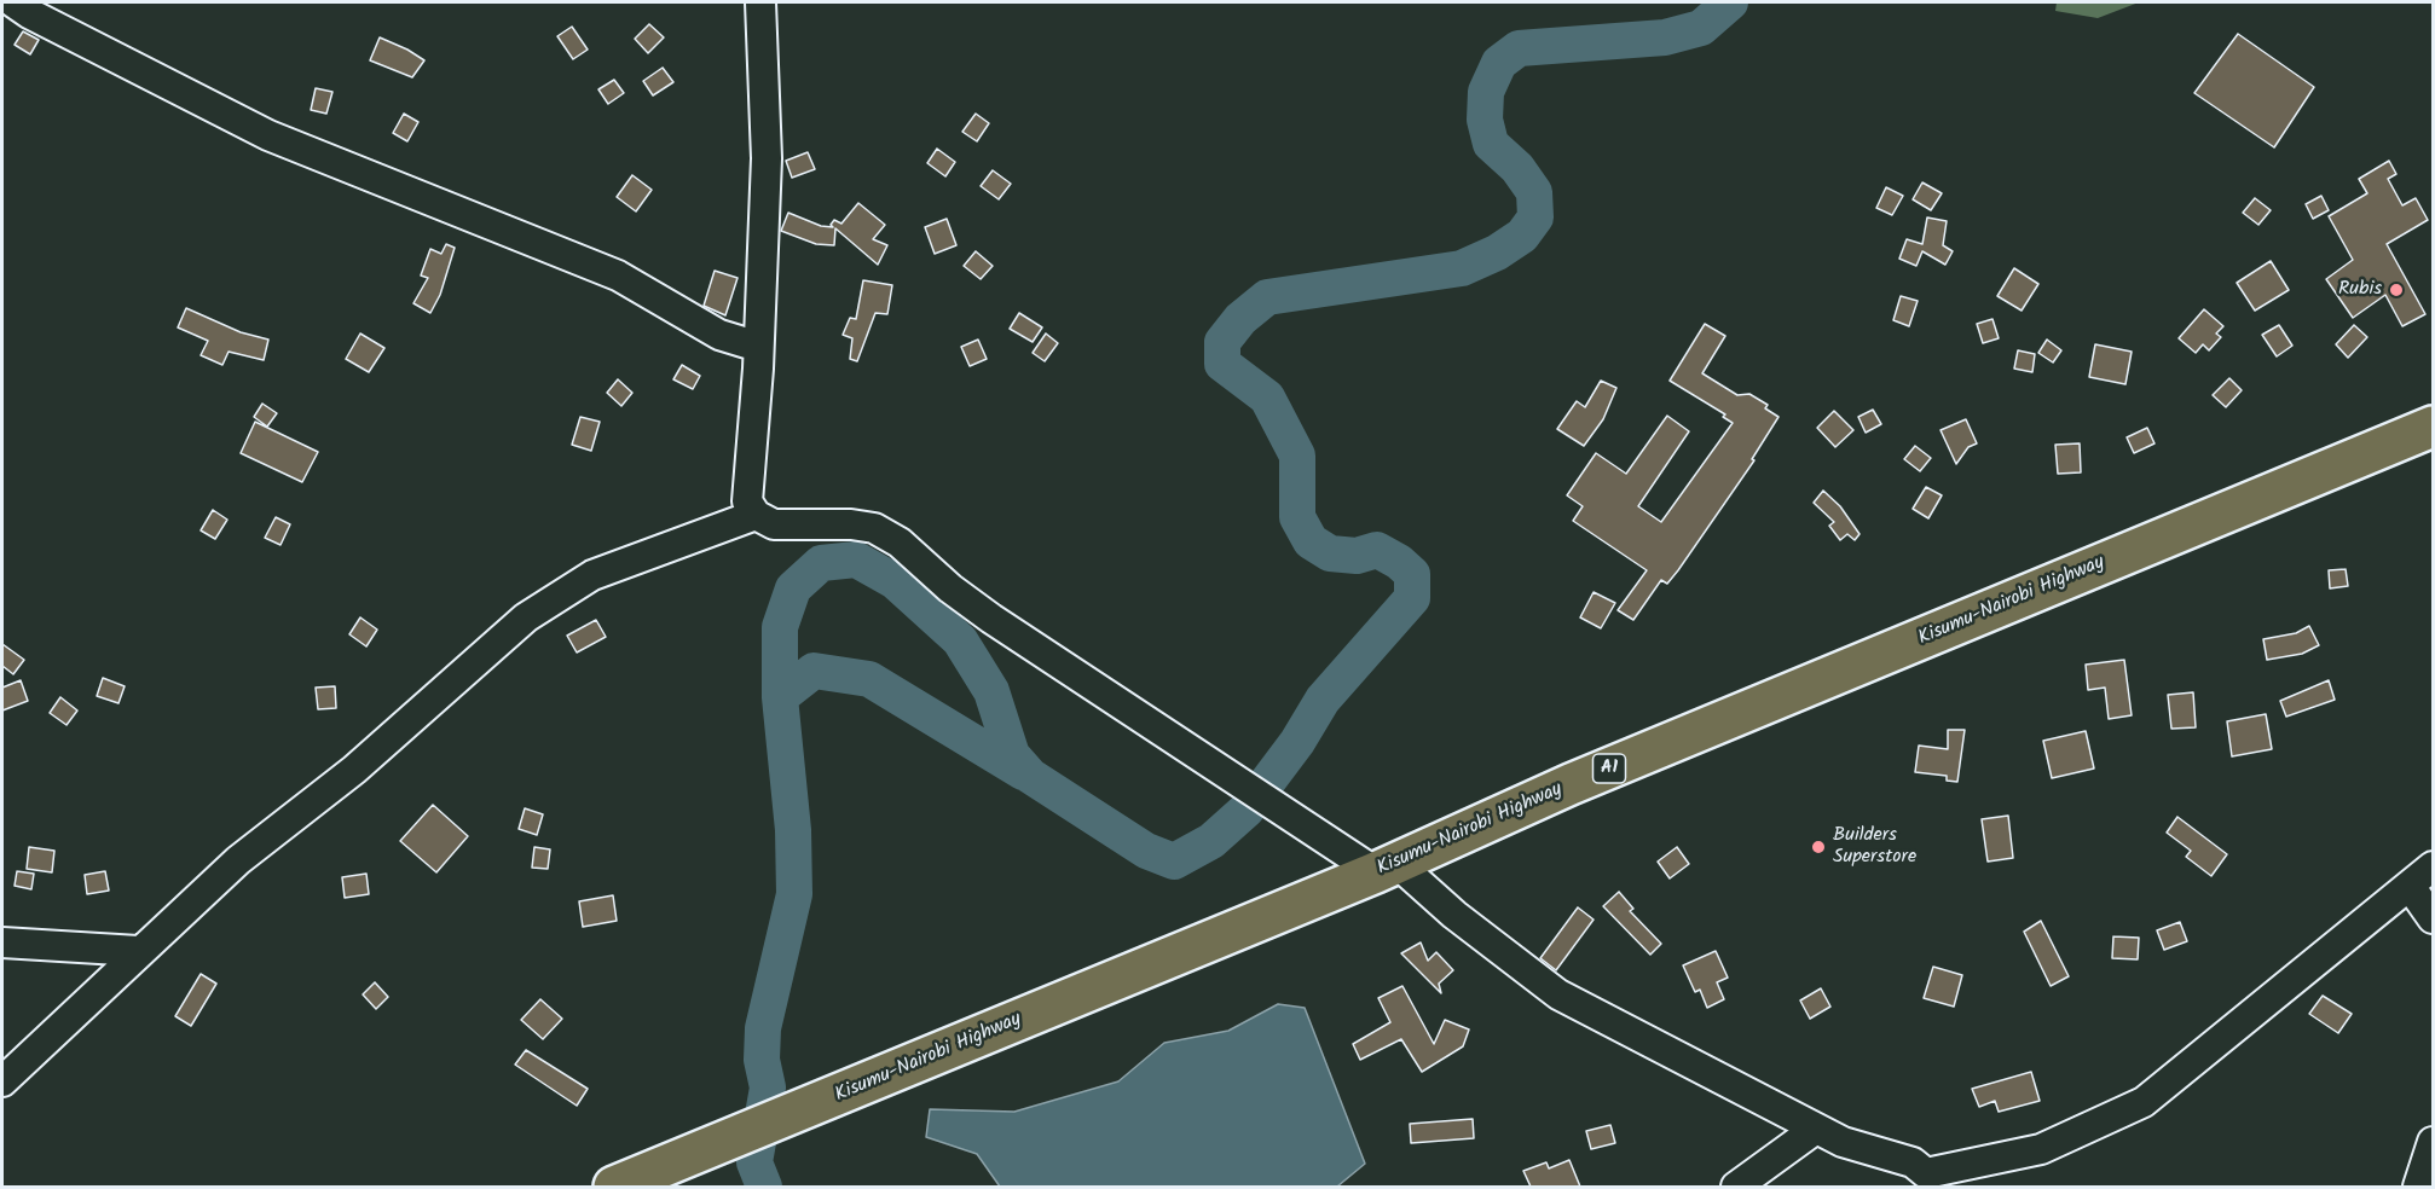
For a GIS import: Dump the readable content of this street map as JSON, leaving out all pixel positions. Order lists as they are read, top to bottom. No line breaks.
{"streets":{"highway":["Kisumu-Nairobi Highway","A1"]},"places":["Rubis","Builders Superstore"]}
